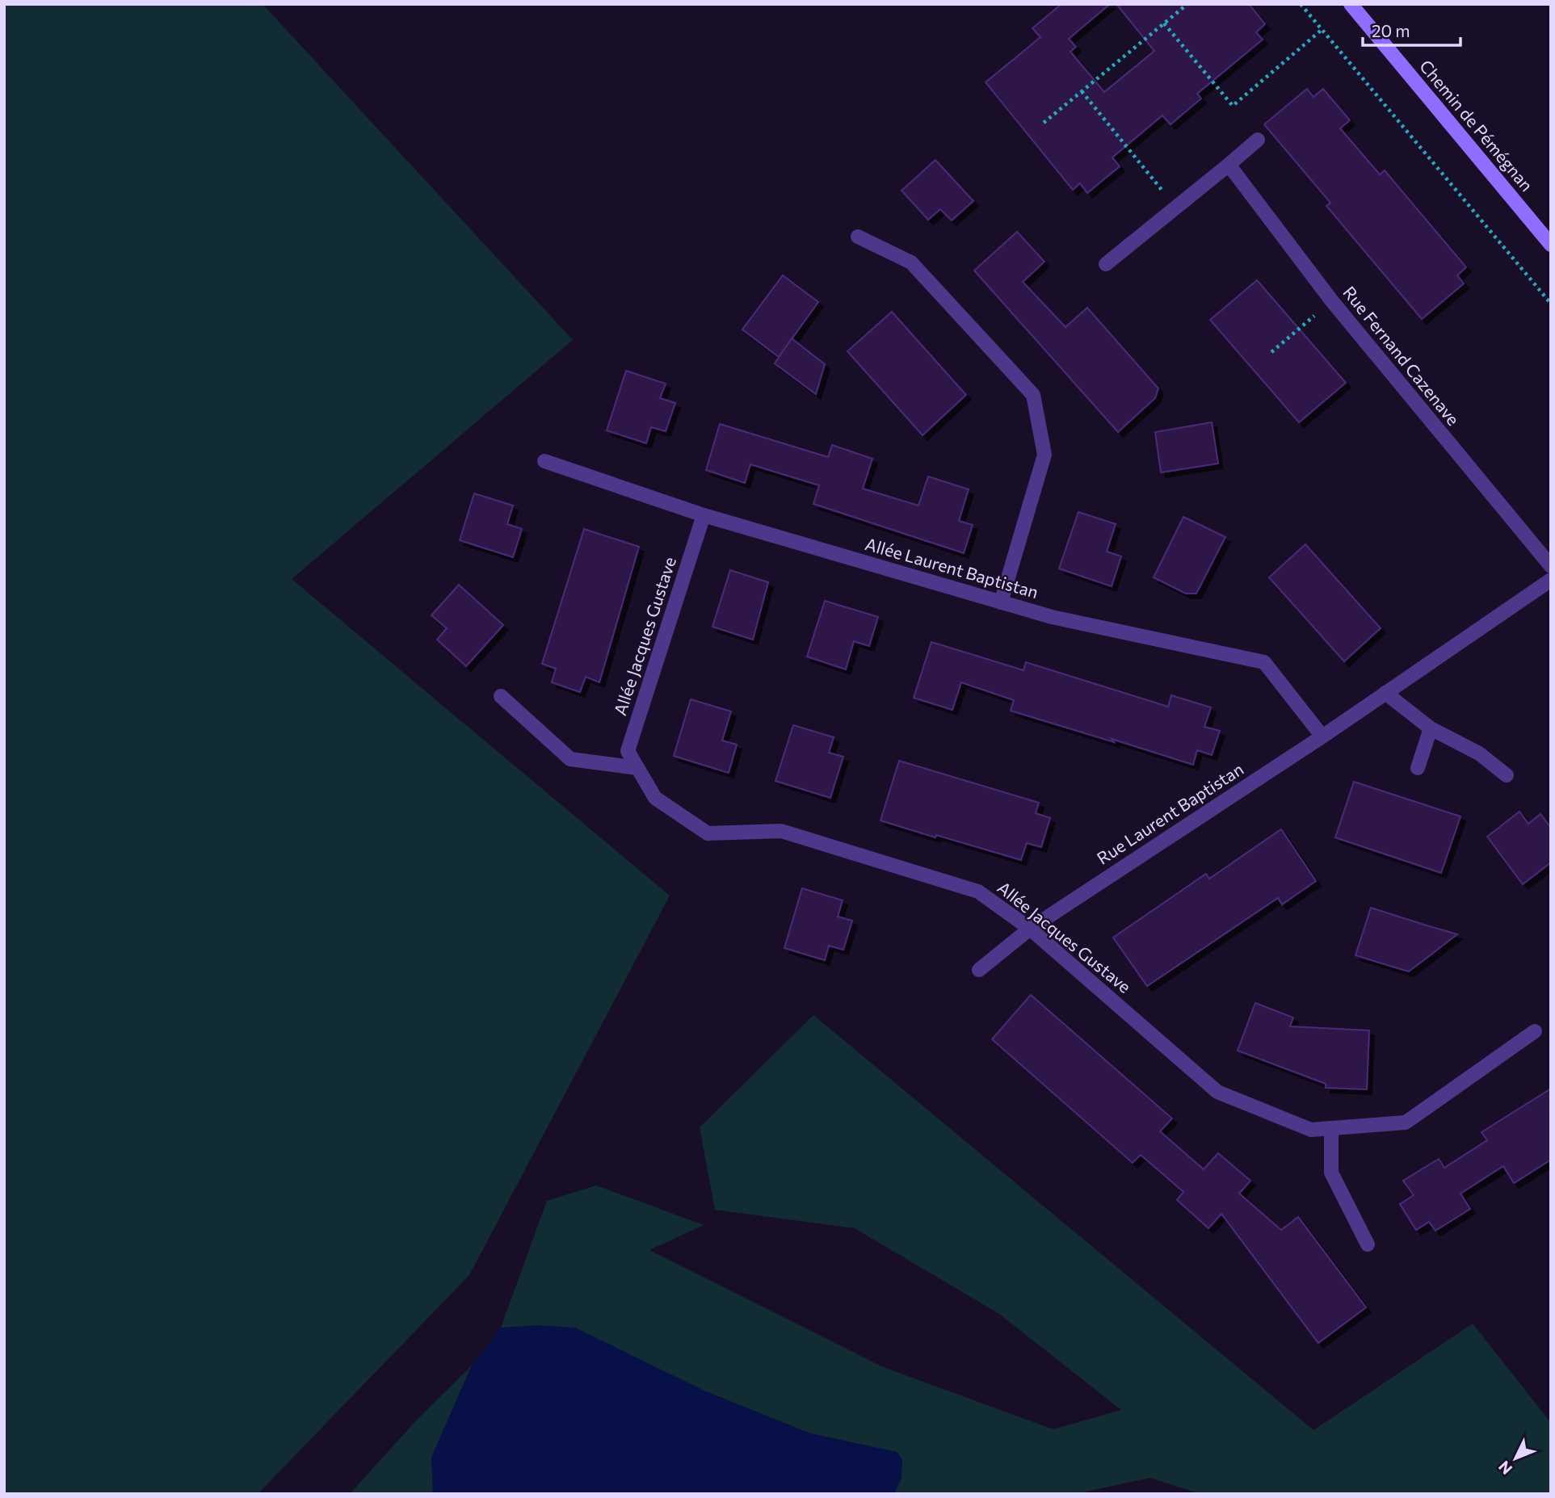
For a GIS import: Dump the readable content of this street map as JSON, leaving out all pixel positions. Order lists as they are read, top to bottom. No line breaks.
{"streets":{"street":["Chemin de Pémégnan","Rue Fernand Cazenave","Allée Laurent Baptistan","Allée Jacques Gustave","Rue Laurent Baptistan"]},"crossings":[["Allée Laurent Baptistan","Allée Jacques Gustave"],["Allée Laurent Baptistan","Rue Laurent Baptistan"],["Allée Jacques Gustave","Rue Laurent Baptistan"]],"scale_bar":"20 m","north":"bottom left"}
